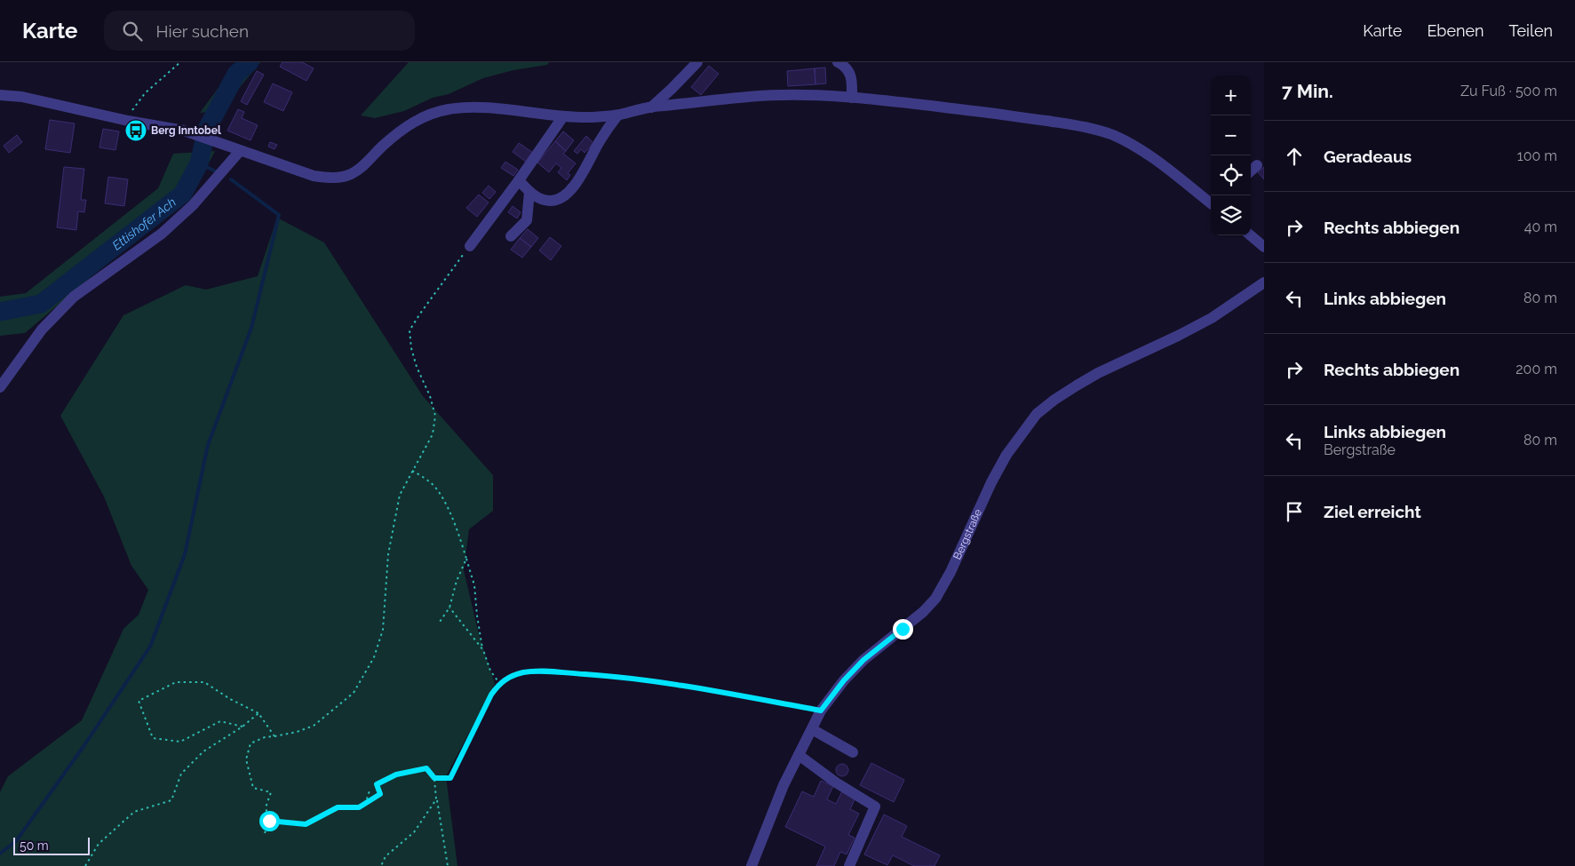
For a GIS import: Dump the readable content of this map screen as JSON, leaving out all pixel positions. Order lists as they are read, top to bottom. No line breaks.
{"streets":{"street":["Bergstraße"]},"water":["Ettishofer Ach"],"places":{"bus stop":["Berg Inntobel"]},"scale_bar":"50 m","page":{"header":"Karte","search":"Hier suchen","nav":["Karte","Ebenen","Teilen"],"heading":["7 Min.","Zu Fuß · 500 m"],"map_buttons":["+","−"],"list":[["Geradeaus","100 m"],["Rechts abbiegen","40 m"],["Links abbiegen","80 m"],["Rechts abbiegen","200 m"],["Links abbiegen","Bergstraße","80 m"],"Ziel erreicht"],"scale":"50 m"}}
